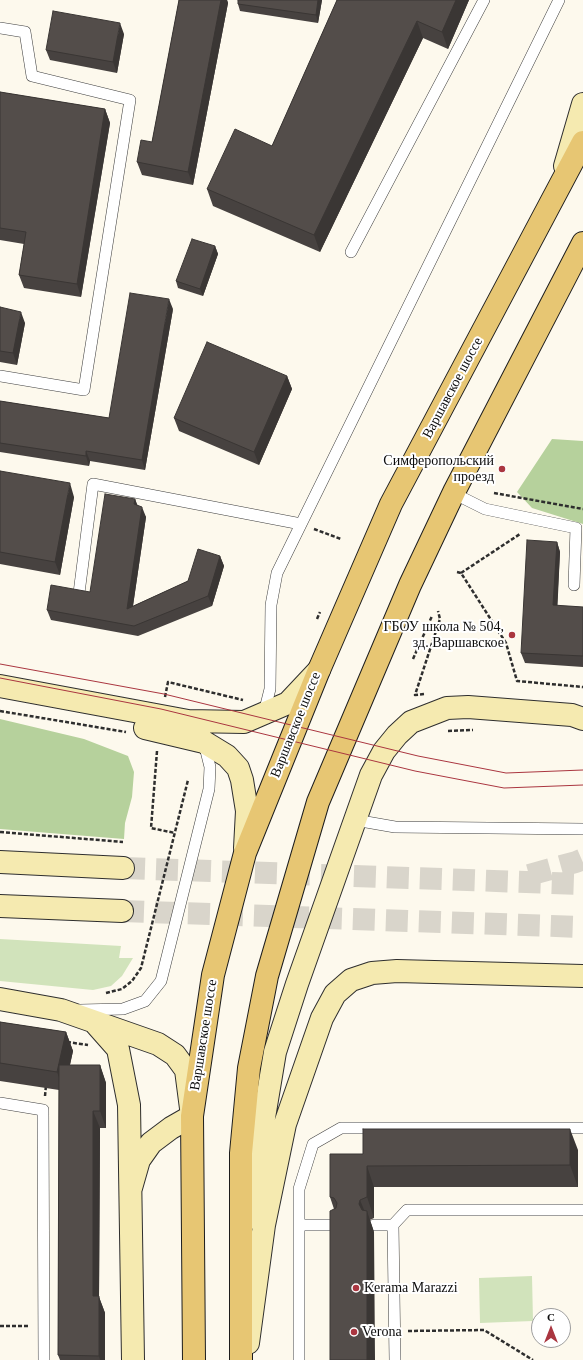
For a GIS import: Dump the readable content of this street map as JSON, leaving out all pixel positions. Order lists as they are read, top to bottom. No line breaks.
{"streets":{"main road":["Варшавское шоссе"]},"places":["Симферопольский проезд","ГБОУ школа № 504, зд. Варшавское","Kerama Marazzi","Verona"],"north":"top"}
